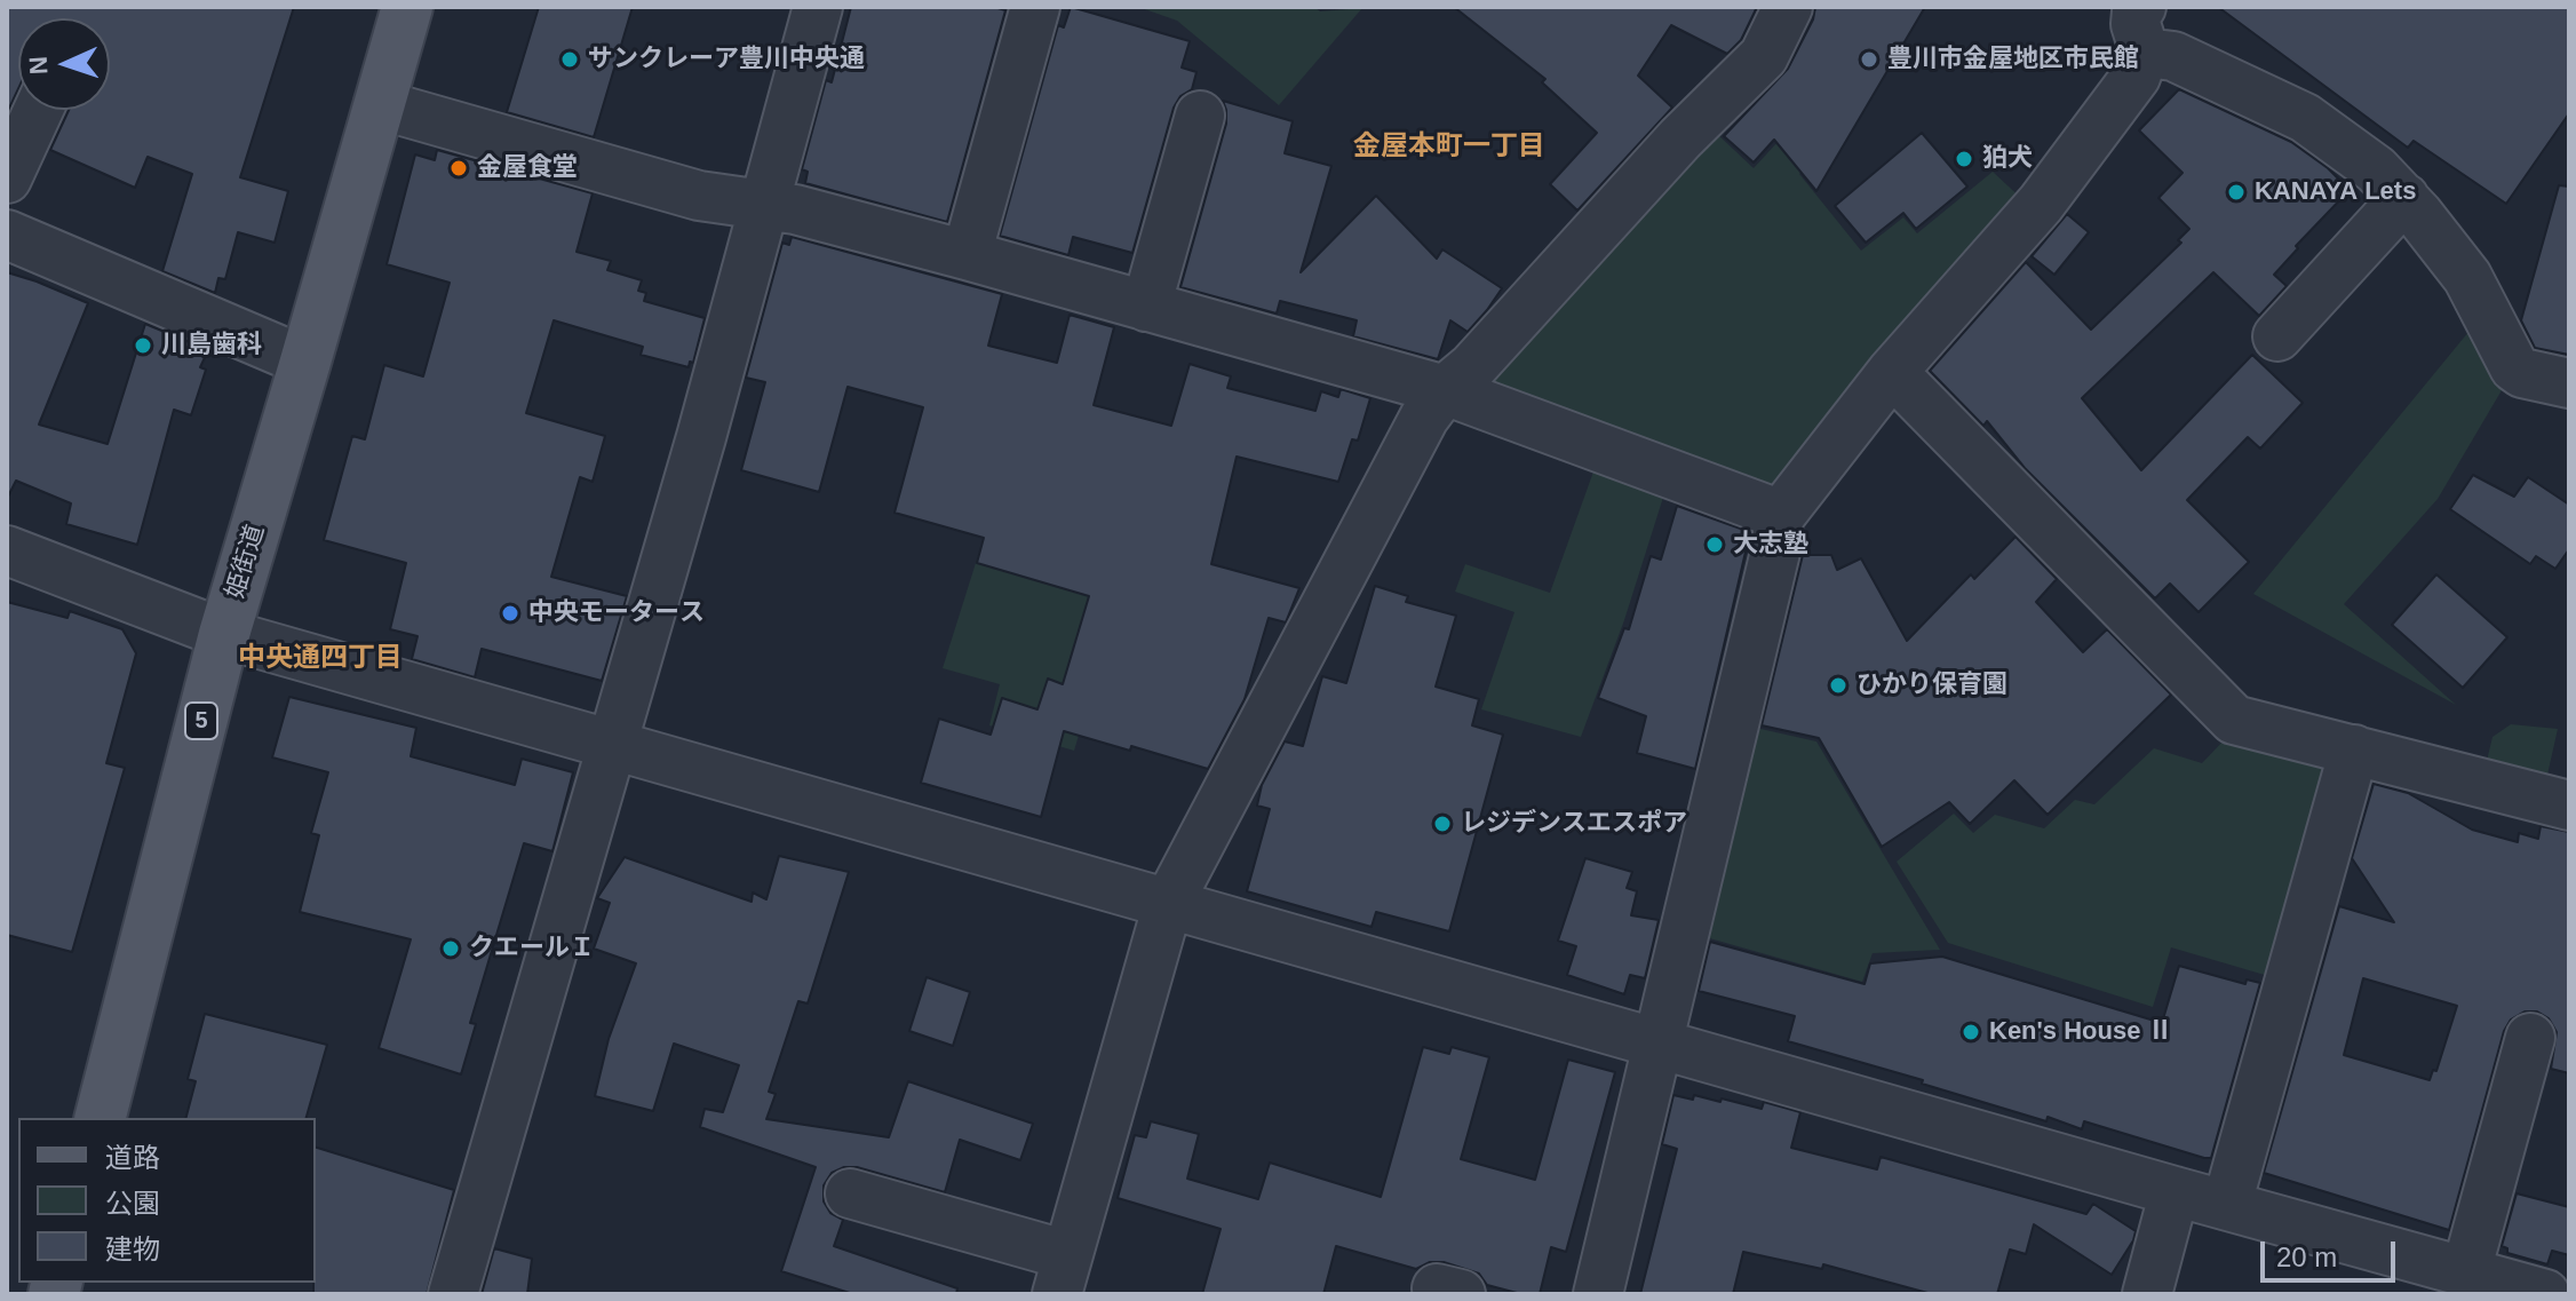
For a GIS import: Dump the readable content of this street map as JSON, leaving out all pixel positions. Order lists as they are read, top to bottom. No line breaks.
{"streets":{"main road":["姫街道","5"]},"districts":["金屋本町一丁目","中央通四丁目"],"places":["サンクレーア豊川中央通","豊川市金屋地区市民館","狛犬","金屋食堂","KANAYA Lets","川島歯科","大志塾","中央モータース","ひかり保育園","レジデンスエスポア","クエールＩ","Ken's House Ⅱ"],"legend":["道路","公園","建物"],"scale_bar":"20 m","north":"left"}
